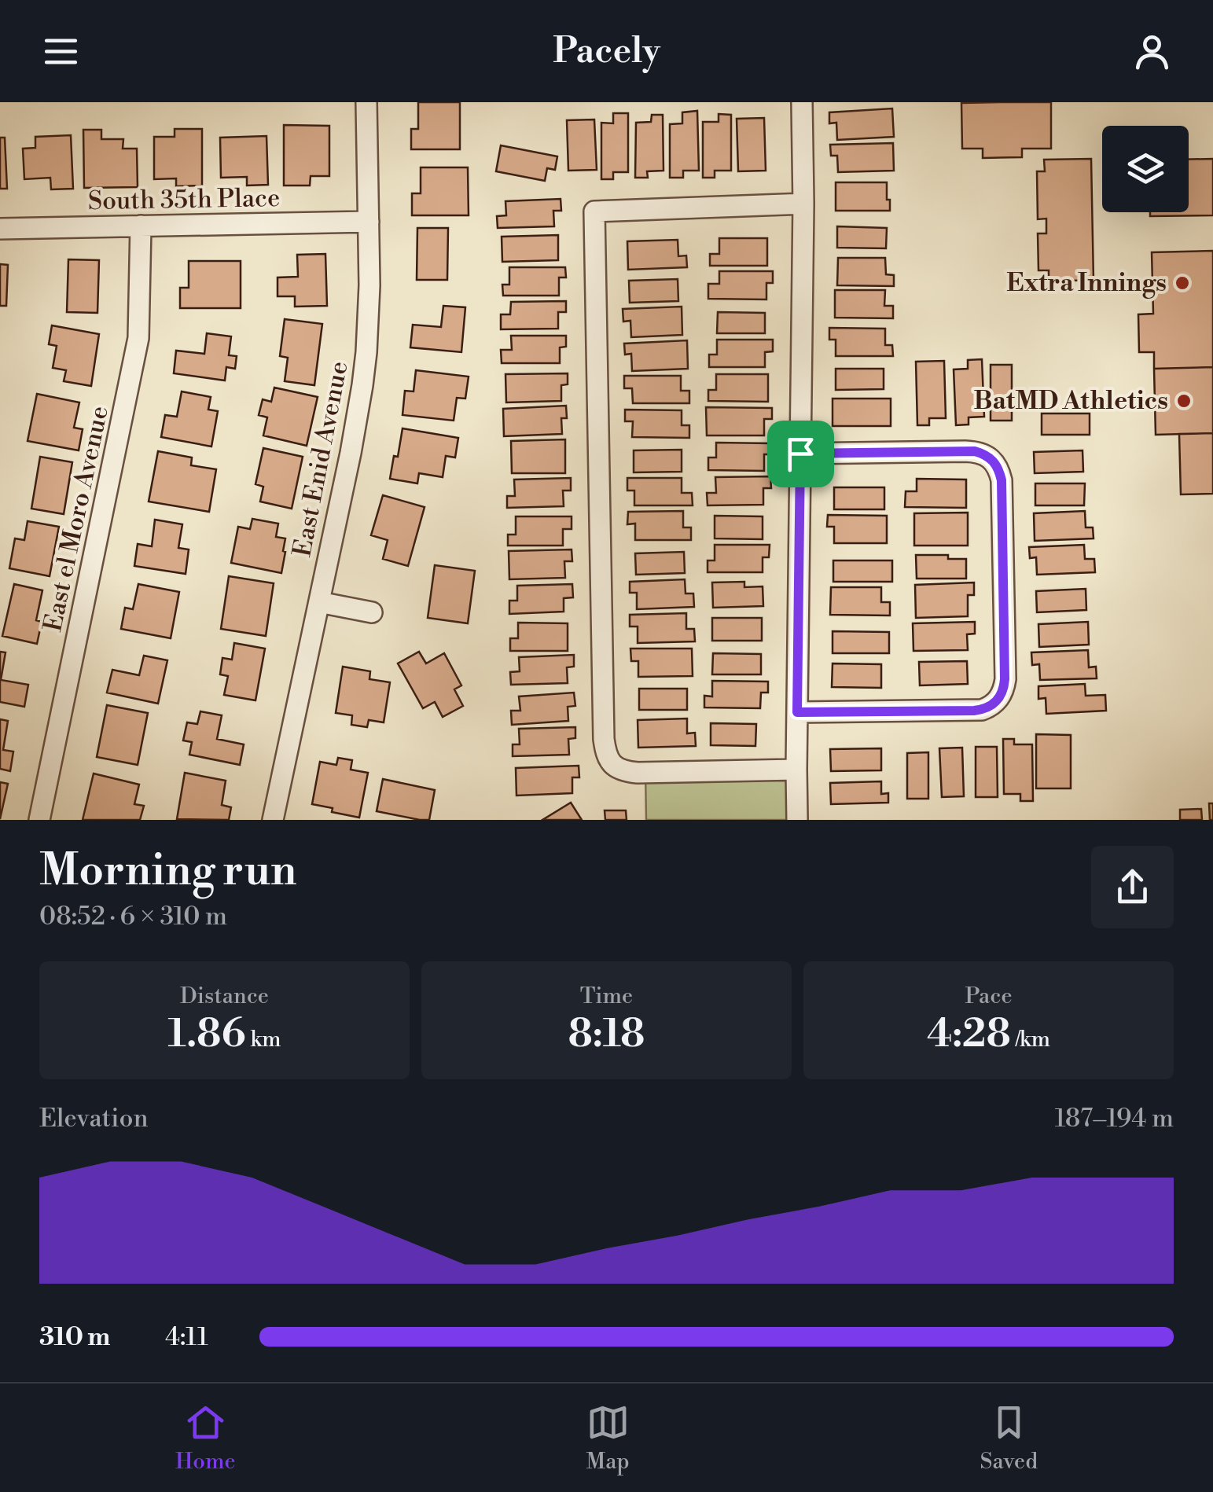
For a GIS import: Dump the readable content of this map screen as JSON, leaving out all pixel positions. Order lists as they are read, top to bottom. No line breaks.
{"streets":{"street":["South 35th Place","East Enid Avenue","East el Moro Avenue"]},"crossings":[["South 35th Place","East Enid Avenue"],["South 35th Place","East el Moro Avenue"]],"places":["Extra Innings","BatMD Athletics"],"page":{"header":"Pacely","heading":["Morning run","08:52 · 6 × 310 m"],"stats":[["Distance","1.86 km"],["Time","8:18"],["Pace","4:28 /km"]],"chart":["Elevation","187–194 m"],"list":[{"name":"310 m","note":"4:11"}],"tabs":["Home","Map","Saved"]}}
